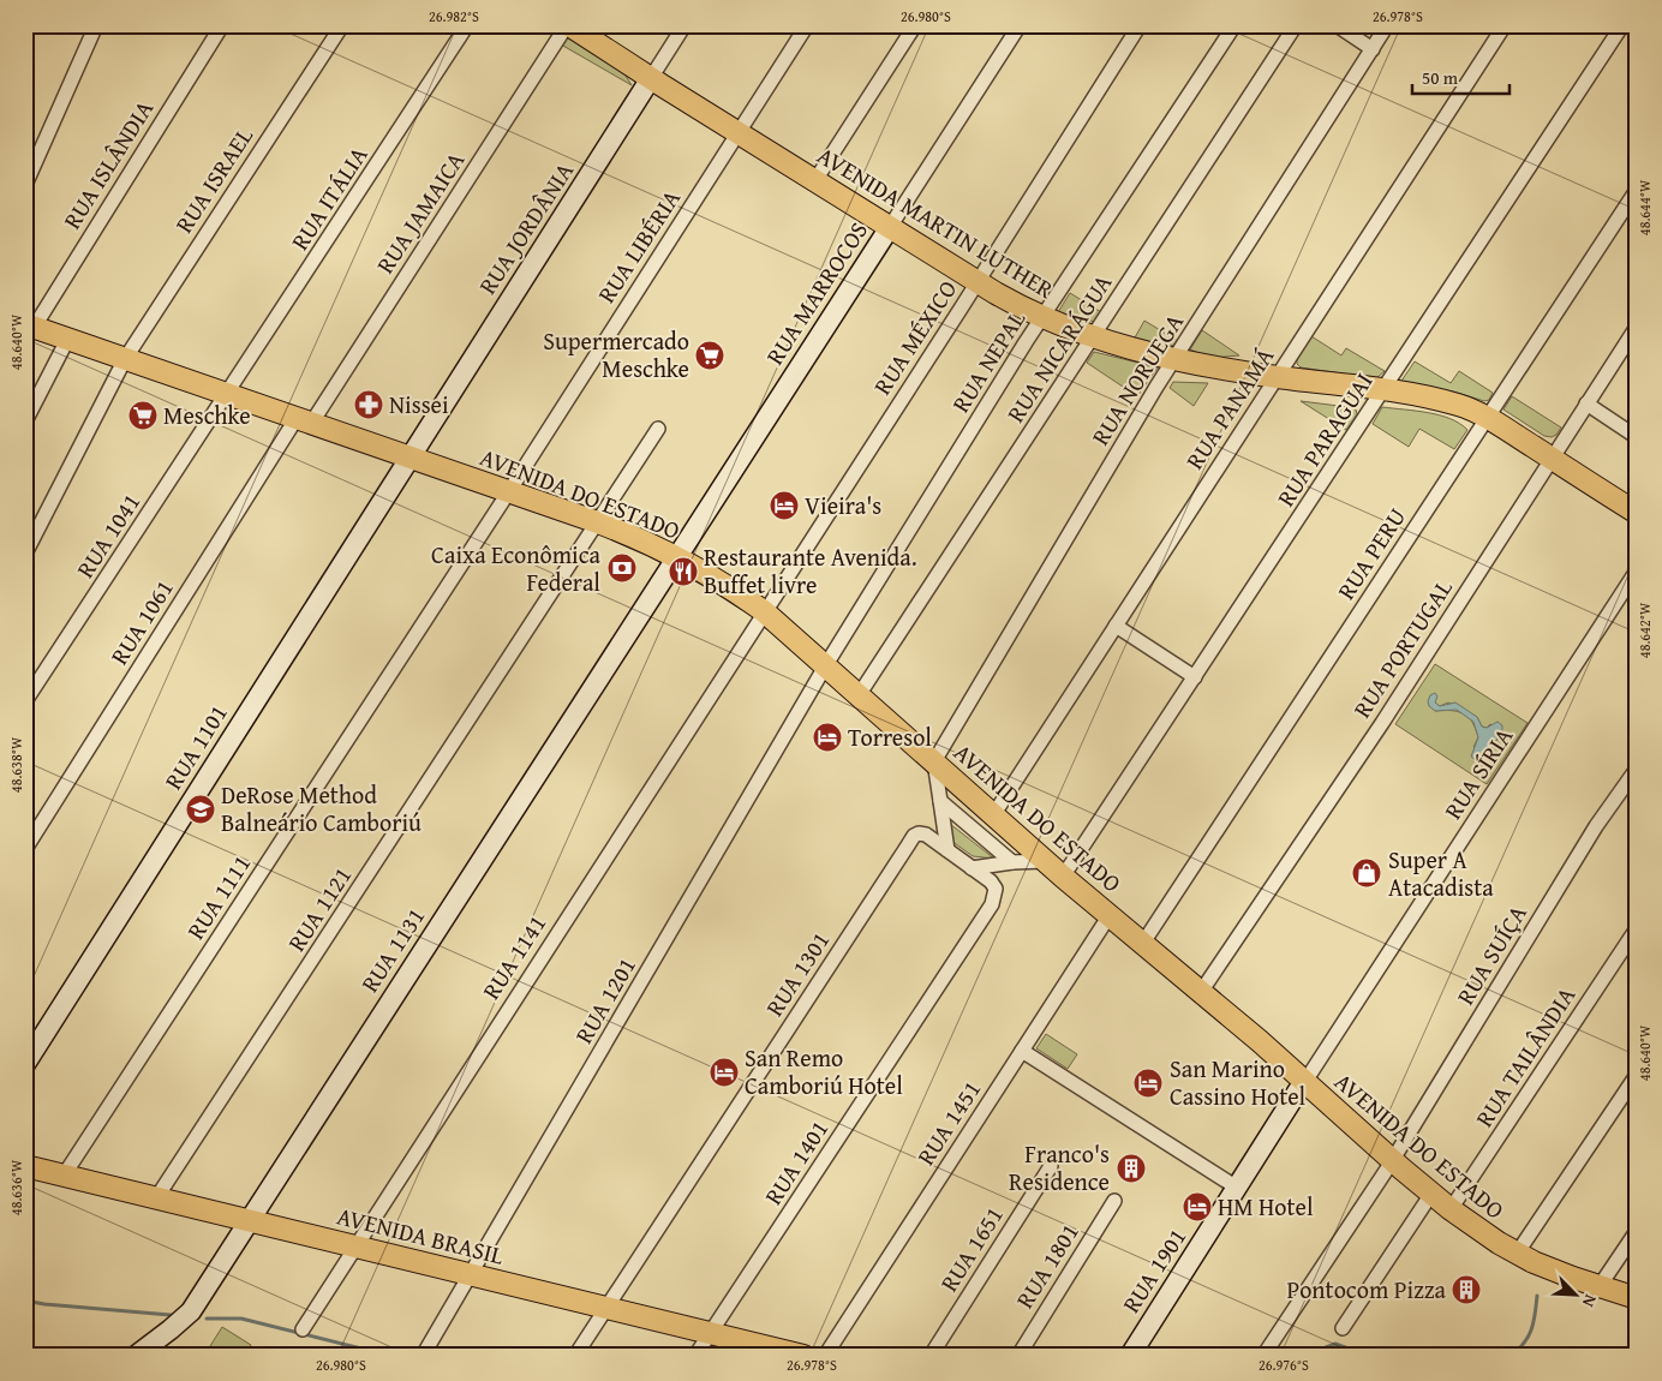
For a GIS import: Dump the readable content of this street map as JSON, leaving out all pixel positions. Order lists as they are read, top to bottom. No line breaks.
{"streets":{"main road":["AVENIDA MARTIN LUTHER","AVENIDA DO ESTADO","AVENIDA BRASIL"],"street":["RUA ISLÂNDIA","RUA ISRAEL","RUA ITÁLIA","RUA JAMAICA","RUA JORDÂNIA","RUA LIBÉRIA","RUA MARROCOS","RUA MÉXICO","RUA NICARÁGUA","RUA NEPAL","RUA NORUEGA","RUA PANAMÁ","RUA PARAGUAI","RUA 1041","RUA PERU","RUA 1061","RUA PORTUGAL","RUA 1101","RUA SÍRIA","RUA 1111","RUA 1121","RUA 1131","RUA SUÍÇA","RUA 1141","RUA 1301","RUA 1201","RUA TAILÂNDIA","RUA 1451","RUA 1401","RUA 1651","RUA 1801","RUA 1901"]},"crossings":[["RUA ISLÂNDIA","AVENIDA DO ESTADO"],["RUA ISRAEL","AVENIDA DO ESTADO"],["RUA ITÁLIA","AVENIDA DO ESTADO"],["RUA ITÁLIA","RUA 1041"],["RUA JAMAICA","AVENIDA MARTIN LUTHER"],["RUA JAMAICA","AVENIDA DO ESTADO"],["RUA JAMAICA","RUA 1061"],["AVENIDA MARTIN LUTHER","RUA JORDÂNIA"],["AVENIDA MARTIN LUTHER","RUA LIBÉRIA"],["AVENIDA MARTIN LUTHER","RUA MARROCOS"],["AVENIDA MARTIN LUTHER","RUA MÉXICO"],["AVENIDA MARTIN LUTHER","RUA NICARÁGUA"],["AVENIDA MARTIN LUTHER","RUA NEPAL"],["AVENIDA MARTIN LUTHER","RUA NORUEGA"],["AVENIDA MARTIN LUTHER","RUA PANAMÁ"],["AVENIDA MARTIN LUTHER","RUA PARAGUAI"],["AVENIDA MARTIN LUTHER","RUA PERU"],["AVENIDA MARTIN LUTHER","RUA PORTUGAL"],["RUA JORDÂNIA","AVENIDA DO ESTADO"],["RUA JORDÂNIA","RUA 1101"],["RUA LIBÉRIA","AVENIDA DO ESTADO"],["RUA LIBÉRIA","RUA 1111"],["RUA MARROCOS","AVENIDA DO ESTADO"],["RUA MARROCOS","RUA 1131"],["RUA MÉXICO","AVENIDA DO ESTADO"],["RUA MÉXICO","RUA 1141"],["RUA NICARÁGUA","AVENIDA DO ESTADO"],["RUA NEPAL","AVENIDA DO ESTADO"],["RUA NEPAL","RUA 1201"],["RUA NORUEGA","AVENIDA DO ESTADO"],["RUA PANAMÁ","AVENIDA DO ESTADO"],["RUA PARAGUAI","AVENIDA DO ESTADO"],["AVENIDA DO ESTADO","RUA 1041"],["AVENIDA DO ESTADO","RUA PERU"],["AVENIDA DO ESTADO","RUA 1061"],["AVENIDA DO ESTADO","RUA PORTUGAL"],["AVENIDA DO ESTADO","RUA 1101"],["AVENIDA DO ESTADO","RUA SÍRIA"],["AVENIDA DO ESTADO","RUA 1111"],["AVENIDA DO ESTADO","RUA 1121"],["AVENIDA DO ESTADO","RUA 1131"],["AVENIDA DO ESTADO","RUA SUÍÇA"],["AVENIDA DO ESTADO","RUA 1141"],["AVENIDA DO ESTADO","RUA 1201"],["AVENIDA DO ESTADO","RUA TAILÂNDIA"],["AVENIDA DO ESTADO","RUA 1451"],["AVENIDA DO ESTADO","RUA 1901"],["RUA SÍRIA","RUA 1901"],["RUA 1111","AVENIDA BRASIL"],["RUA 1121","AVENIDA BRASIL"],["RUA 1131","AVENIDA BRASIL"],["RUA 1141","AVENIDA BRASIL"],["RUA 1301","RUA 1401"],["RUA 1301","AVENIDA BRASIL"],["RUA 1201","AVENIDA BRASIL"],["RUA 1401","AVENIDA BRASIL"]],"places":{"supermarket":["Supermercado Meschke","Meschke"],"pharmacy":["Nissei"],"hotel":["Vieira's","Torresol","San Remo Camboriú Hotel","San Marino Cassino Hotel","HM Hotel"],"bank":["Caixa Econômica Federal"],"restaurant":["Restaurante Avenida. Buffet livre"],"school or university":["DeRose Method Balneário Camboriú"],"shop":["Super A Atacadista"],"building":["Franco's Residence","Pontocom Pizza"]},"scale_bar":"50 m","north":"bottom right","coordinates":["26.982°S","26.980°S","26.978°S","48.644°W","48.640°W","48.642°W","48.638°W","48.636°W","26.976°S"]}
